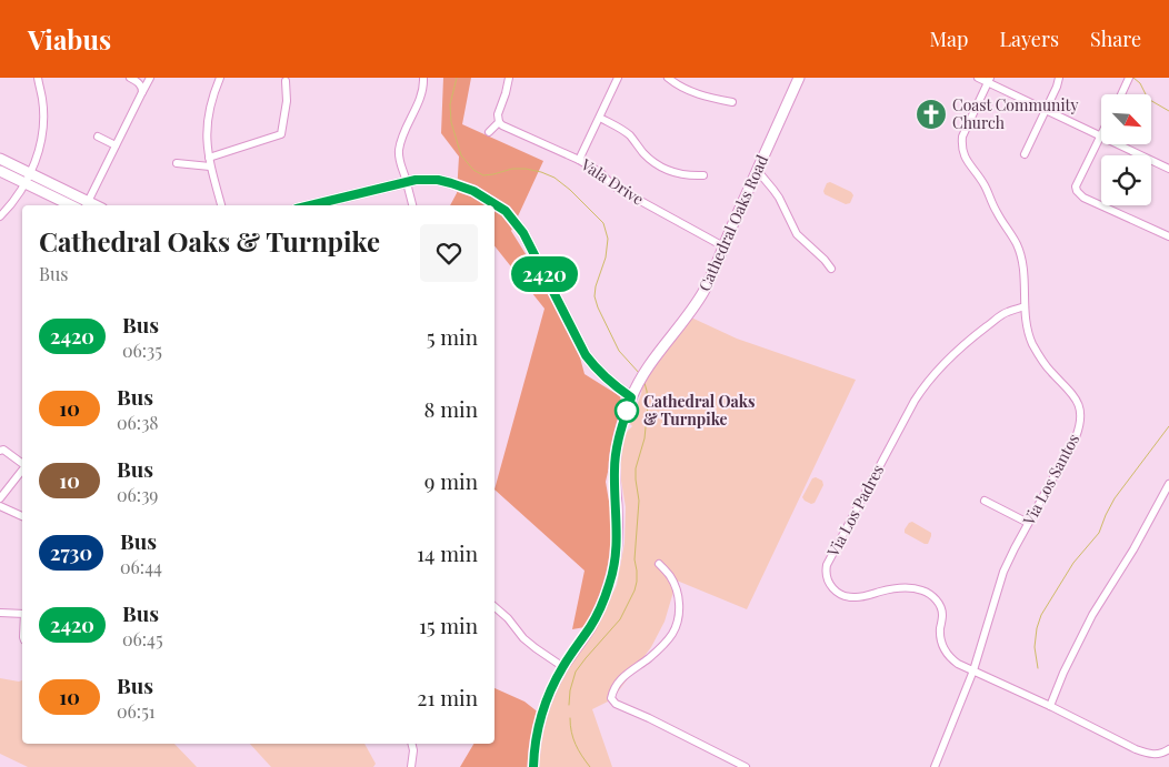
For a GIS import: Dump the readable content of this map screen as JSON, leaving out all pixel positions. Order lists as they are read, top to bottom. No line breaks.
{"streets":{"main road":["Cathedral Oaks Road"],"street":["Vala Drive","Via Los Santos","Via Los Padres"]},"crossings":[["Vala Drive","Cathedral Oaks Road"],["Via Los Santos","Via Los Padres"]],"places":{"church":["Coast Community Church"],"other":["Cathedral Oaks & Turnpike"]},"lines":["bus line 2420"],"north":"bottom right","page":{"header":"Viabus","nav":["Map","Layers","Share"],"on_map":"2420","heading":["Cathedral Oaks & Turnpike","Bus"],"list":[{"mark":"2420","name":"Bus","note":"06:35","value":"5 min"},{"mark":"10","name":"Bus","note":"06:38","value":"8 min"},{"mark":"10","name":"Bus","note":"06:39","value":"9 min"},{"mark":"2730","name":"Bus","note":"06:44","value":"14 min"},{"mark":"2420","name":"Bus","note":"06:45","value":"15 min"},{"mark":"10","name":"Bus","note":"06:51","value":"21 min"}]}}
